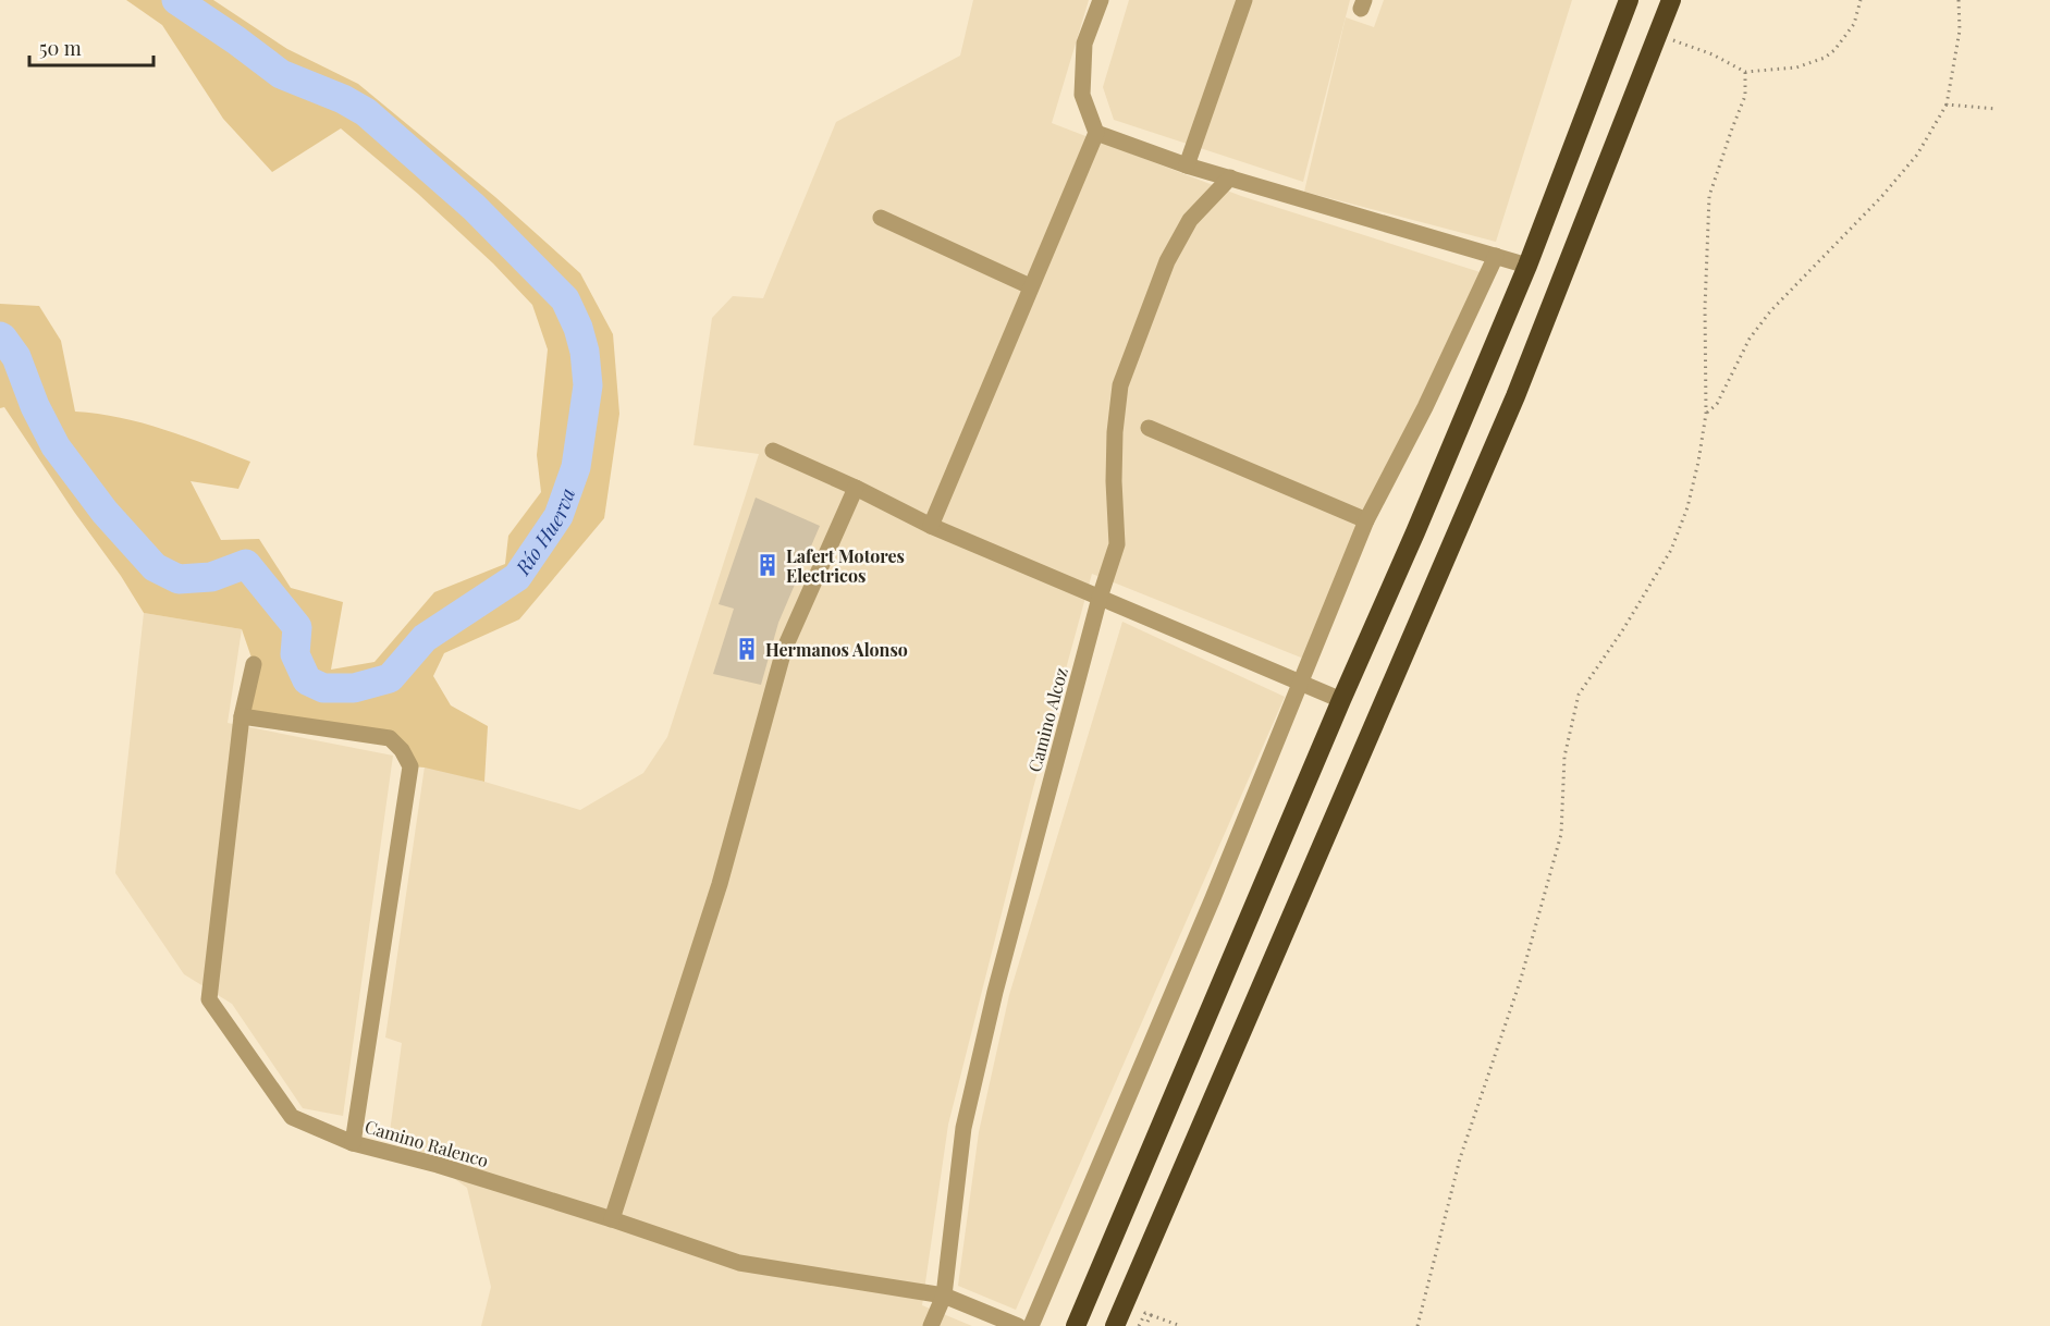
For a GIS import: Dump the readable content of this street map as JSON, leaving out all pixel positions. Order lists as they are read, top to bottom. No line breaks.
{"streets":{"street":["Camino Alcoz","Camino Ralenco"]},"crossings":[["Camino Alcoz","Camino Ralenco"]],"water":["Río Huerva"],"places":{"building":["Lafert Motores Electricos","Hermanos Alonso"]},"scale_bar":"50 m"}
